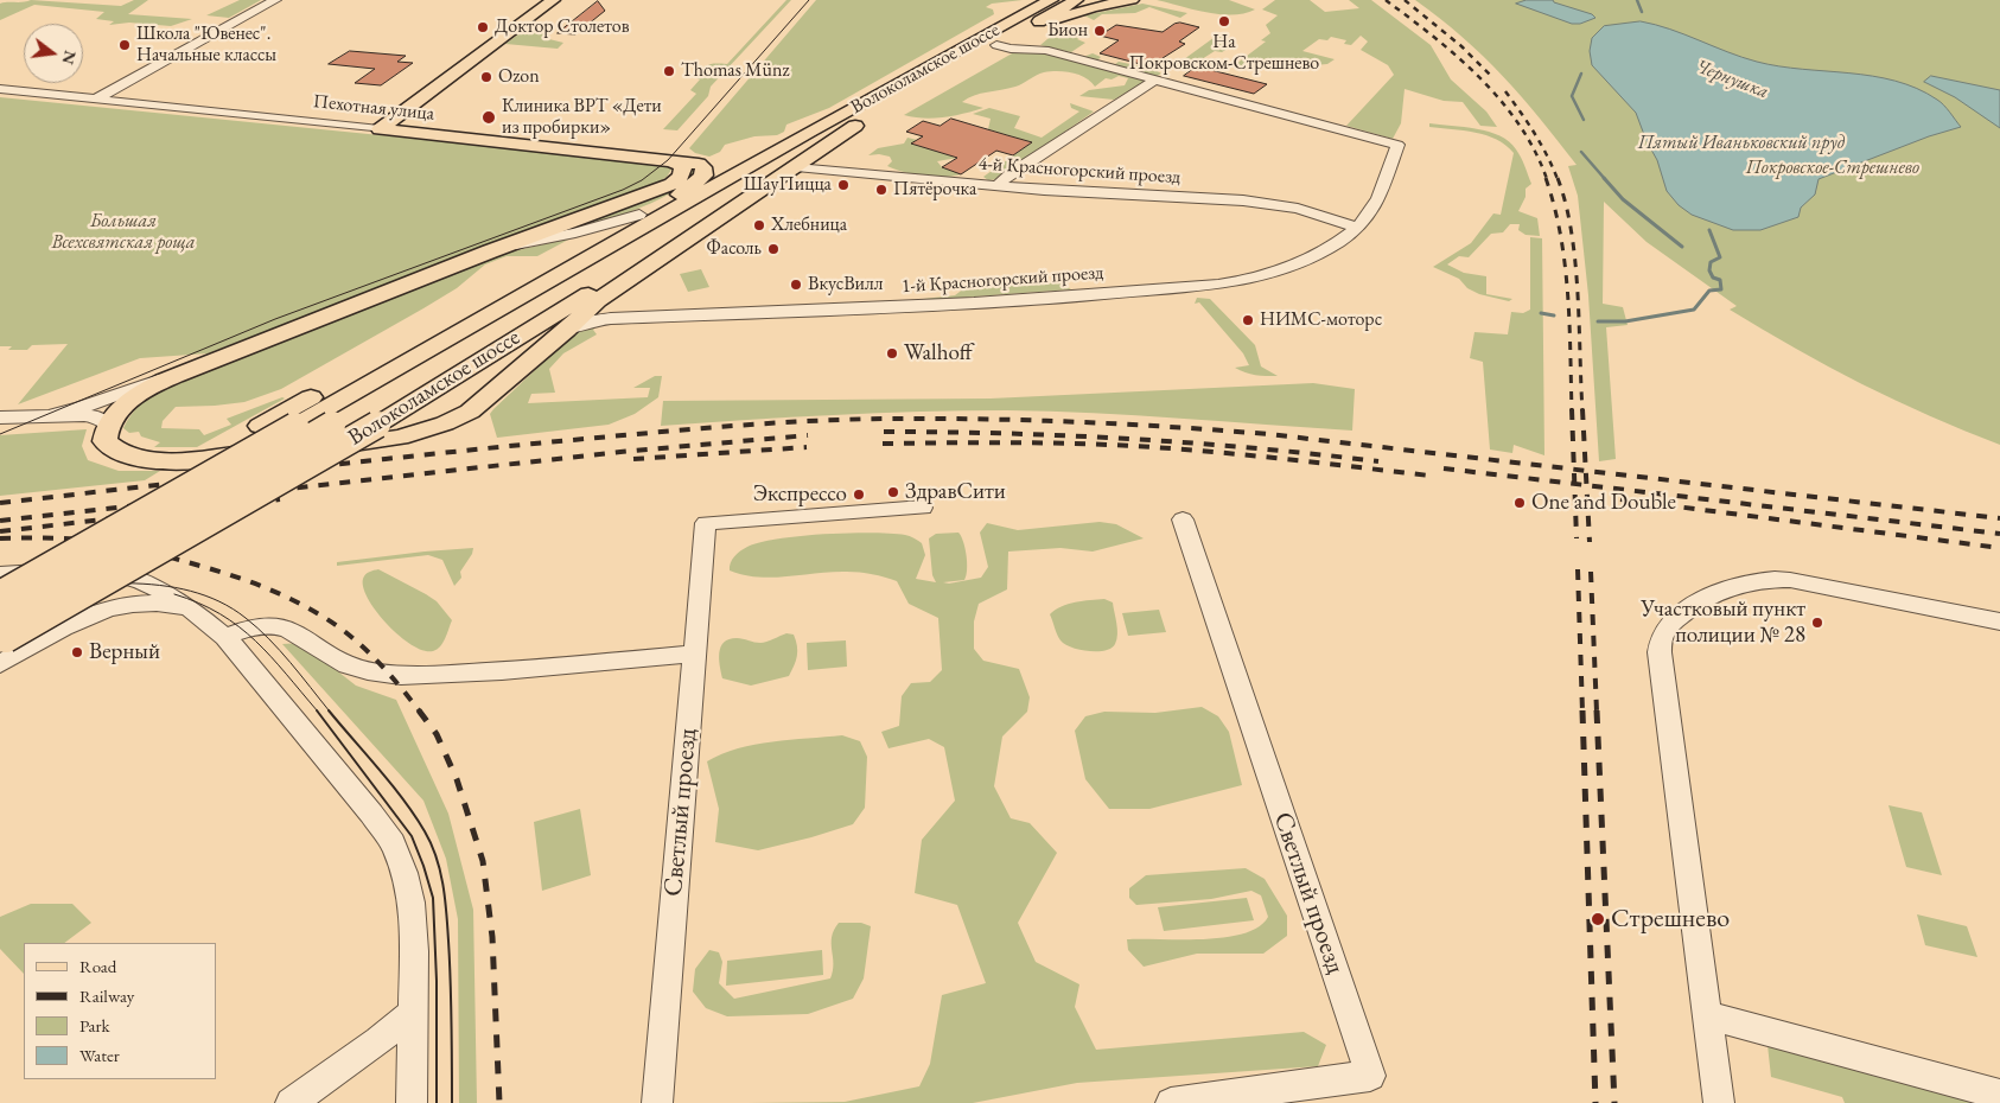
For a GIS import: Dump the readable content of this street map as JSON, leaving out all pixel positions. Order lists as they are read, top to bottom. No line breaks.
{"streets":{"main road":["Волоколамское шоссе","Пехотная улица"],"street":["4-й Красногорский проезд","1-й Красногорский проезд","Светлый проезд"]},"crossings":[["Волоколамское шоссе","Пехотная улица"],["Волоколамское шоссе","4-й Красногорский проезд"],["4-й Красногорский проезд","1-й Красногорский проезд"]],"water":["Чернушка","Пятый Иваньковский пруд"],"parks":["Покровское-Стрешнево","Большая Всехсвятская роща"],"places":["На Покровском-Стрешнево","Доктор Столетов","Бион","Школа \"Ювенес\". Начальные классы","Thomas Münz","Ozon","Клиника ВРТ «Дети из пробирки»","ШауПицца","Пятёрочка","Хлебница","Фасоль","ВкусВилл","НИМС-моторс","Walhoff","ЗдравСити","Экспрессо","One and Double","Участковый пункт полиции № 28","Верный","Стрешнево"],"legend":["Road","Railway","Park","Water"],"north":"right"}
